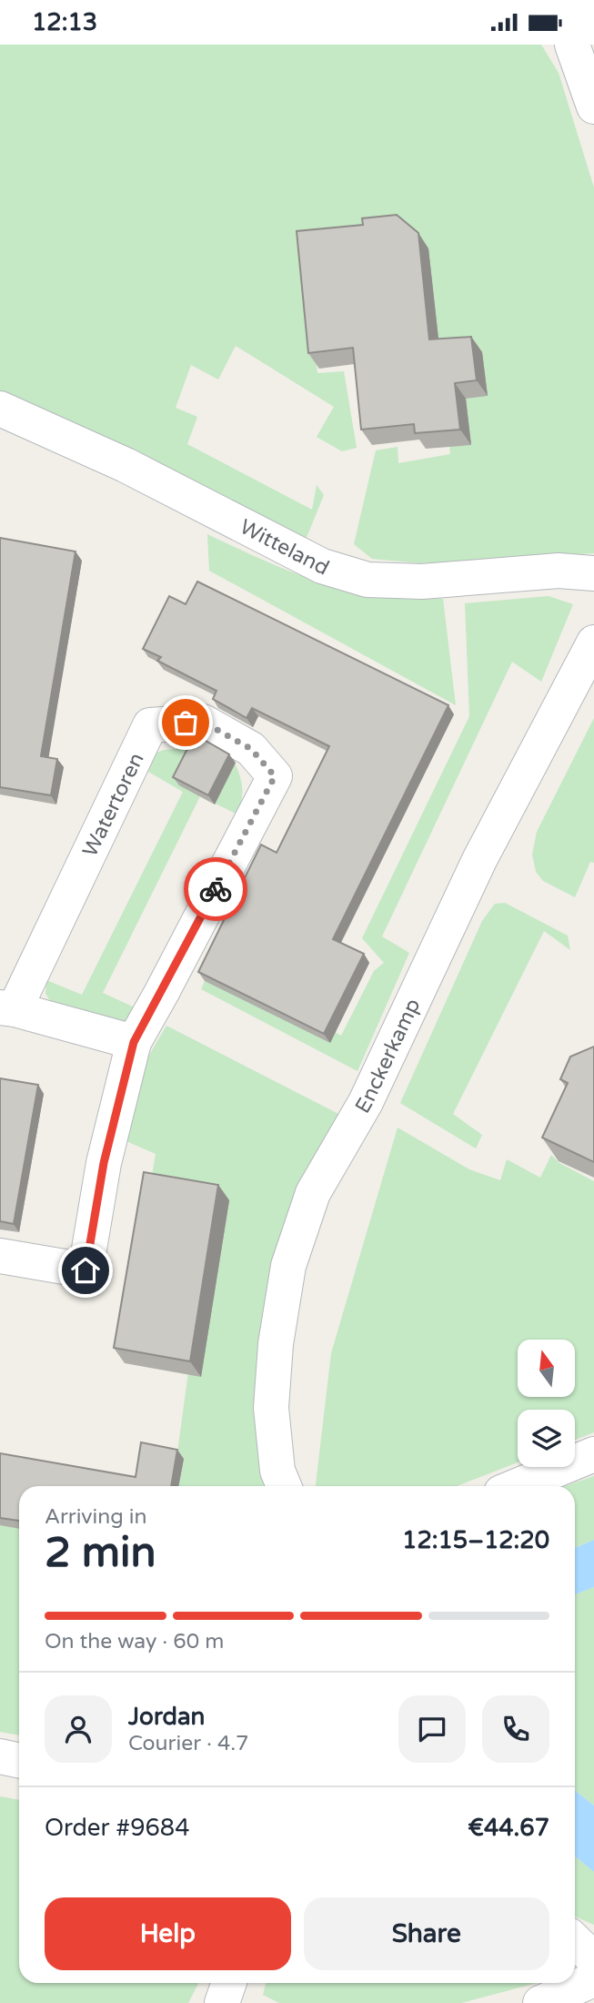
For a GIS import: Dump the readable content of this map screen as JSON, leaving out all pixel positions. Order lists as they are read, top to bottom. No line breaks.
{"streets":{"street":["Witteland","Watertoren","Enckerkamp"]},"north":"top","page":{"status":"12:13","heading":["2 min","Arriving in","12:15–12:20"],"panel":["Jordan","Courier · 4.7","Order #9684","€44.67"],"bar":"On the way · 60 m","buttons":["Help","Share"]}}
